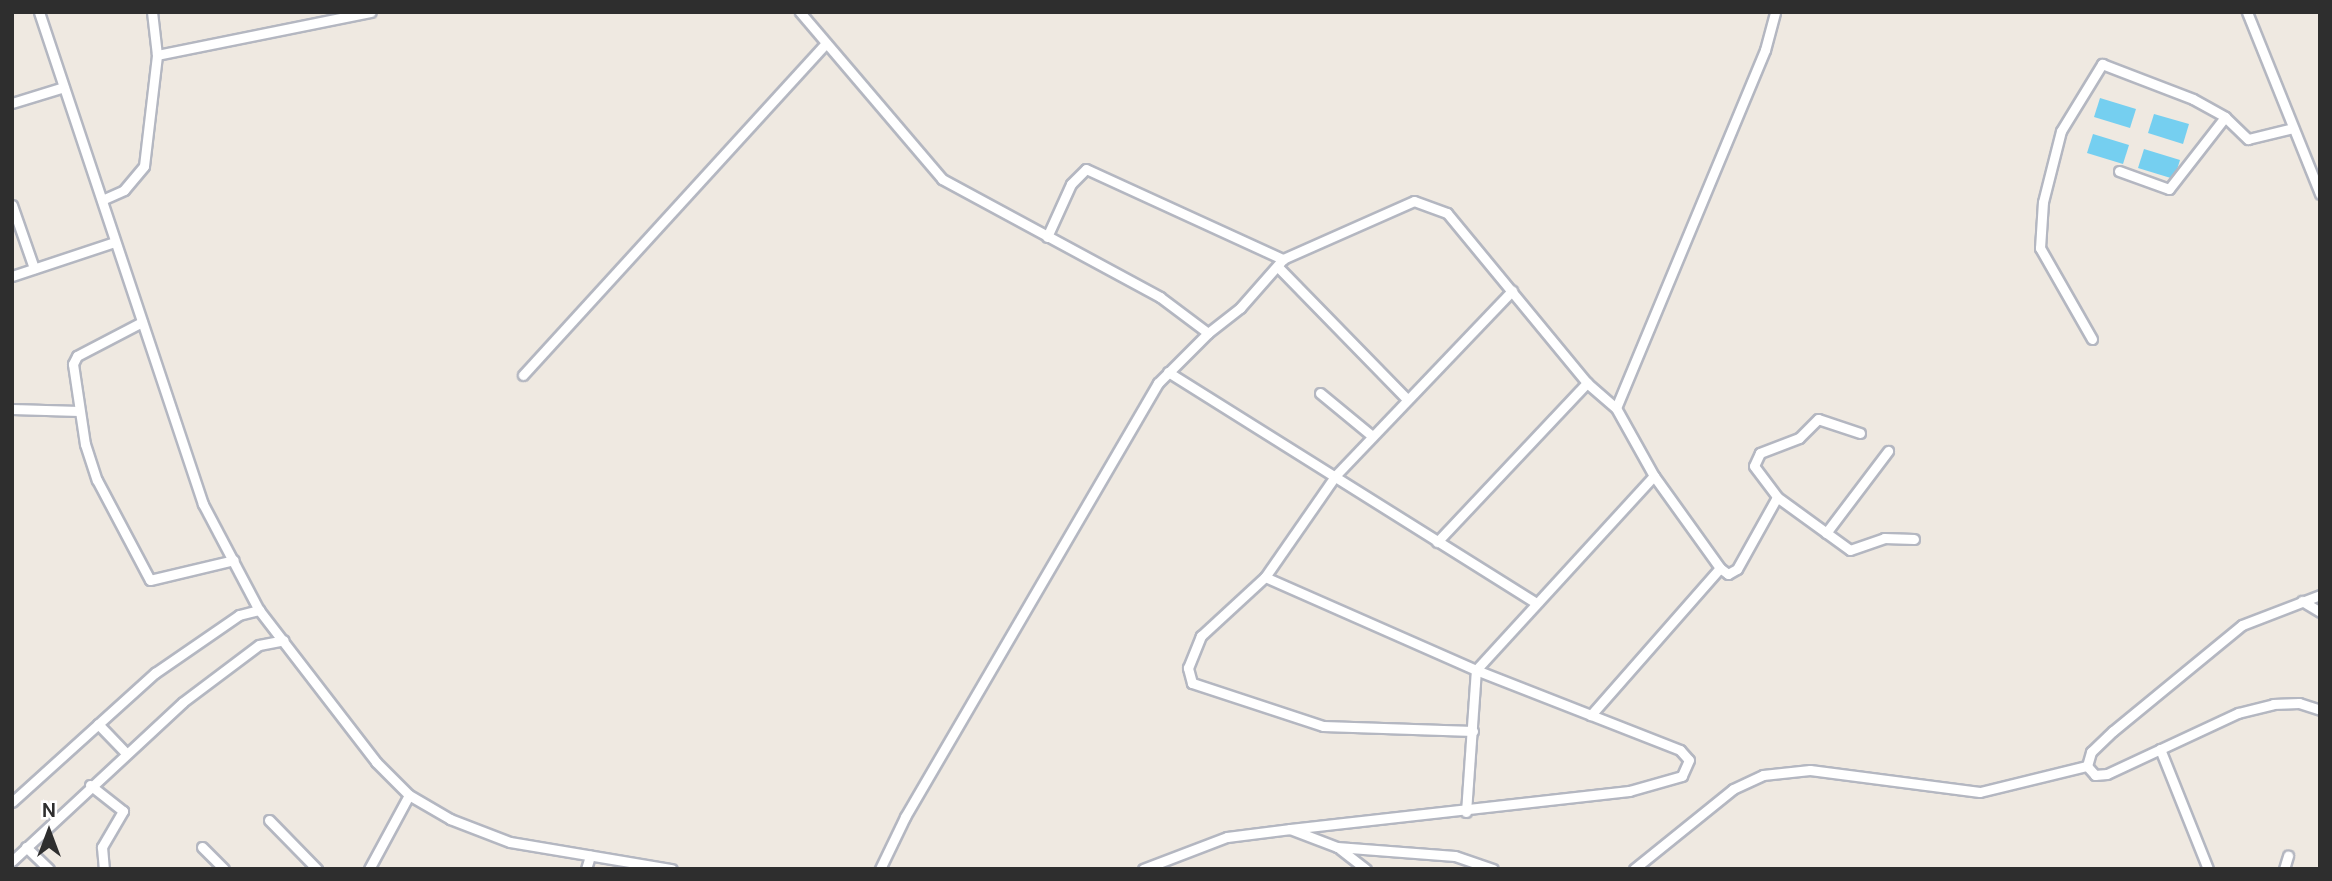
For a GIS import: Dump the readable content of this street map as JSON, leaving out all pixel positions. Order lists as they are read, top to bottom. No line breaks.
{"north":"top"}
